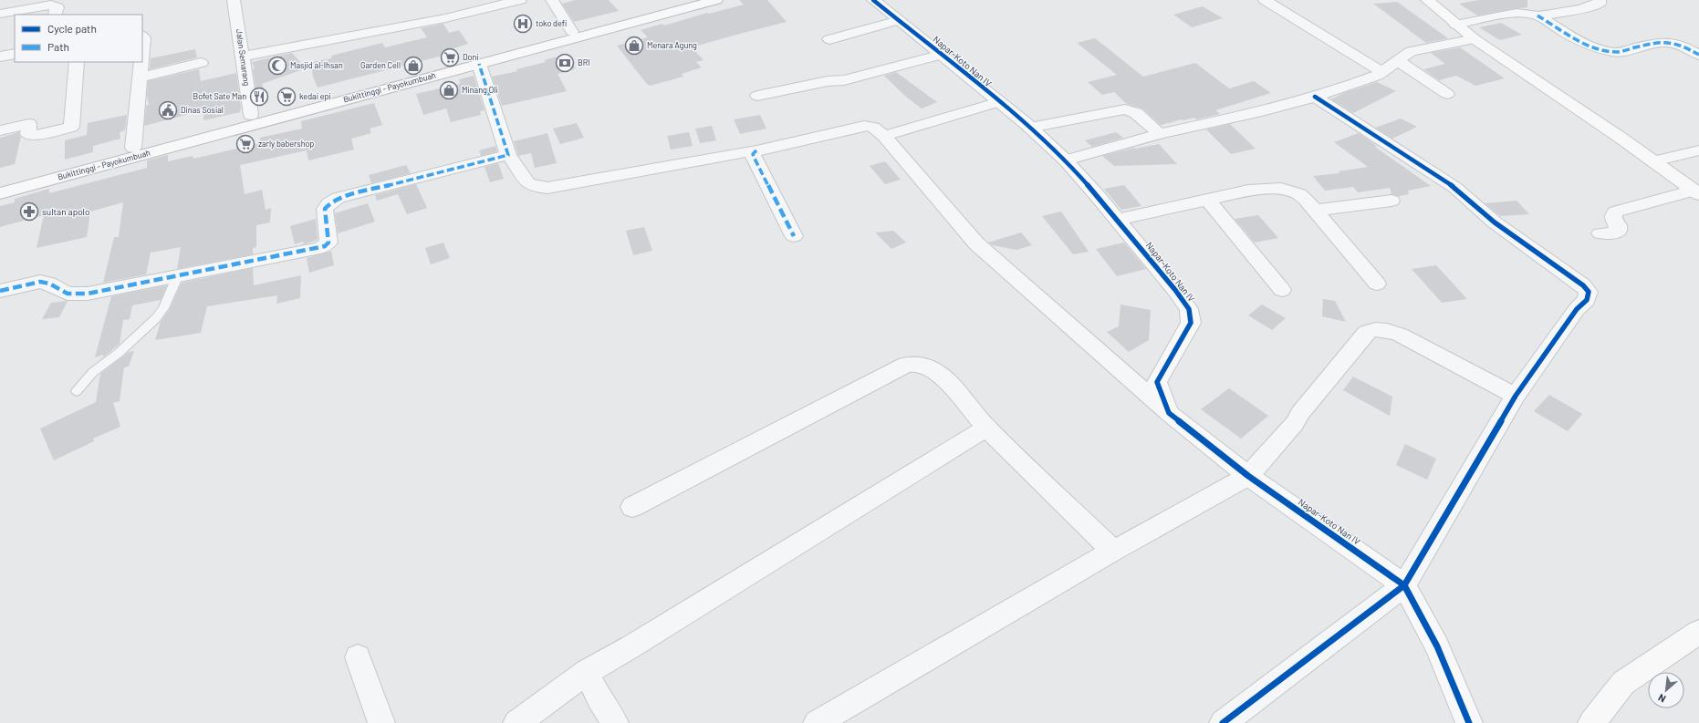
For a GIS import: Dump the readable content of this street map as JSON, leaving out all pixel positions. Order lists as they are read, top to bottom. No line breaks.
{"streets":{"main road":["Napar-Koto Nan IV","Bukittinggi - Payokumbuah"],"street":["Jalan Semarang"]},"crossings":[["Jalan Semarang","Bukittinggi - Payokumbuah"]],"places":{"hospital":["toko defi"],"shop":["Menara Agung","Garden Cell","Minang Oli"],"supermarket":["Doni","kedai epi","zarly babershop"],"bank":["BRI"],"mosque":["Masjid al-Ihsan"],"restaurant":["Bofet Sate Man"],"public building":["Dinas Sosial"],"pharmacy":["sultan apolo"]},"legend":["Cycle path","Path"],"north":"bottom left"}
